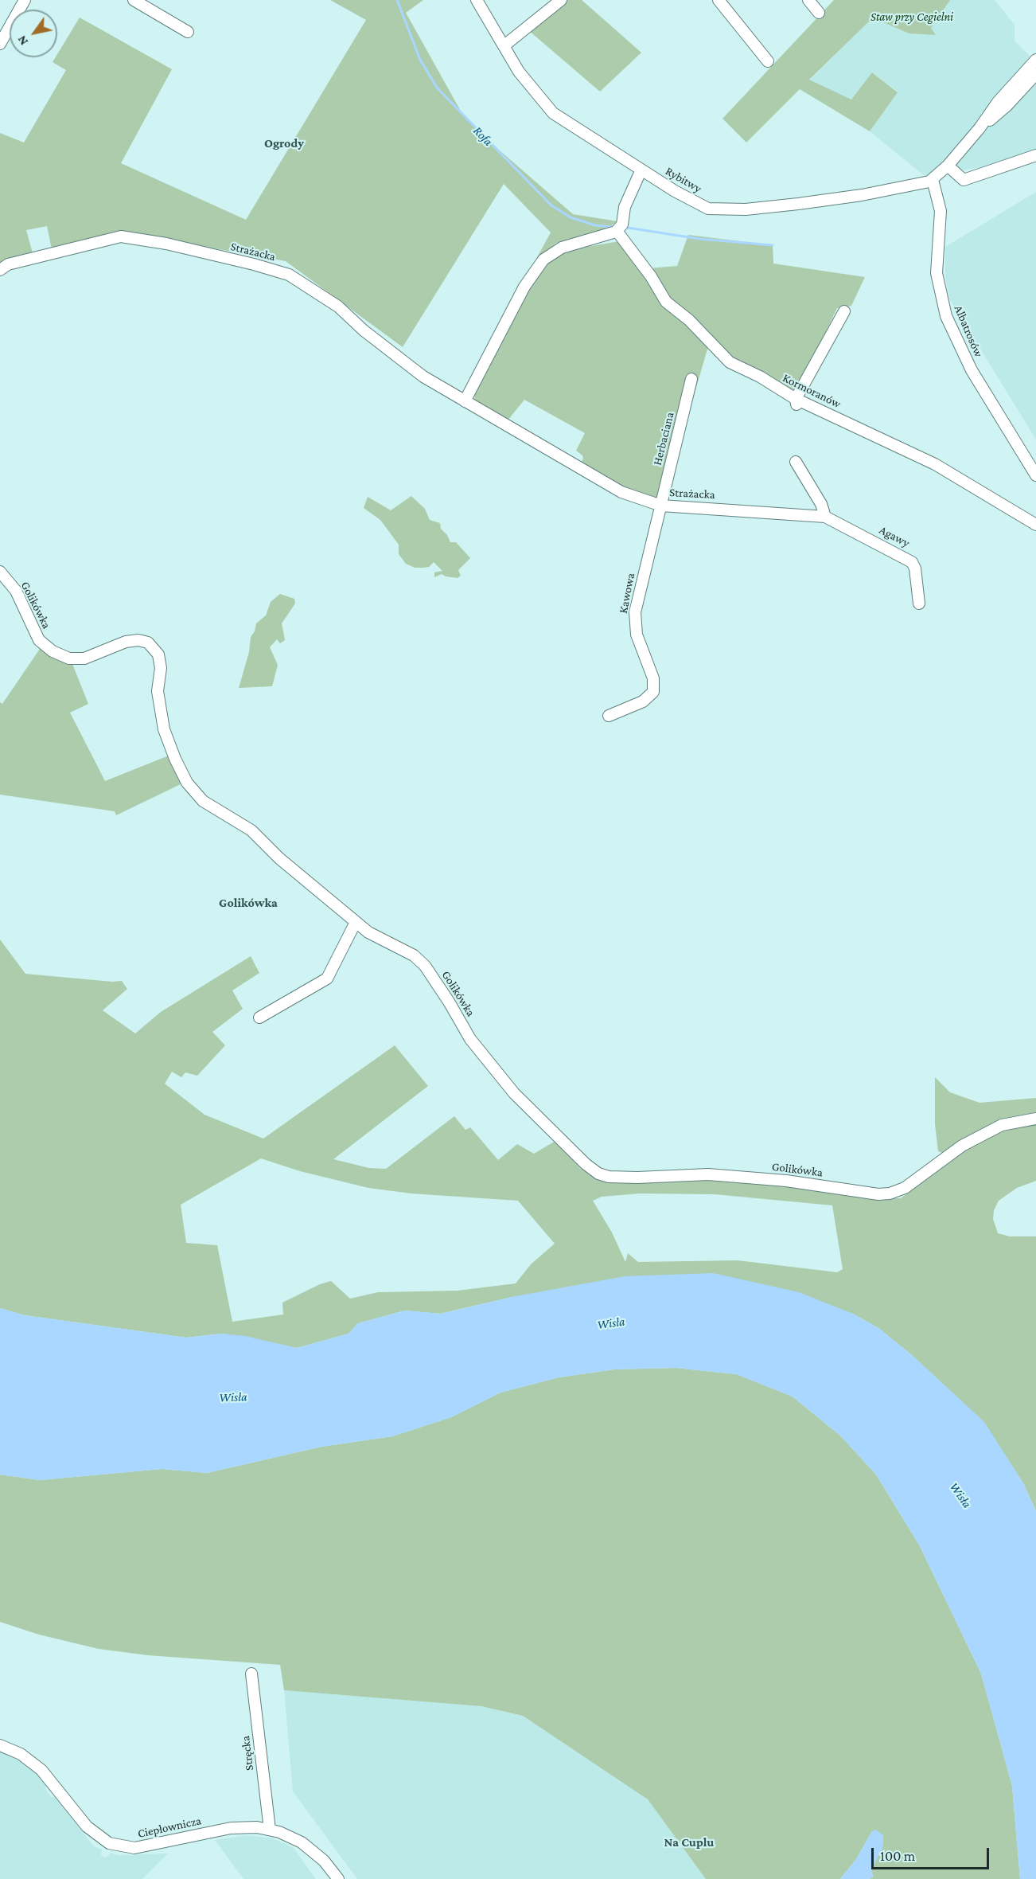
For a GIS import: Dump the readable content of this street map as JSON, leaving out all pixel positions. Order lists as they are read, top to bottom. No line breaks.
{"streets":{"street":["Rybitwy","Strażacka","Albatrosów","Kormoranów","Herbaciana","Agawy","Kawowa","Golikówka","Stręcka","Ciepłownicza"]},"crossings":[["Rybitwy","Albatrosów"],["Strażacka","Herbaciana"],["Strażacka","Agawy"],["Strażacka","Kawowa"],["Herbaciana","Kawowa"],["Stręcka","Ciepłownicza"]],"districts":["Ogrody","Golikówka","Na Cuplu"],"water":["Rofa","Wisła"],"parks":["Staw przy Cegielni"],"scale_bar":"100 m","north":"bottom left"}
